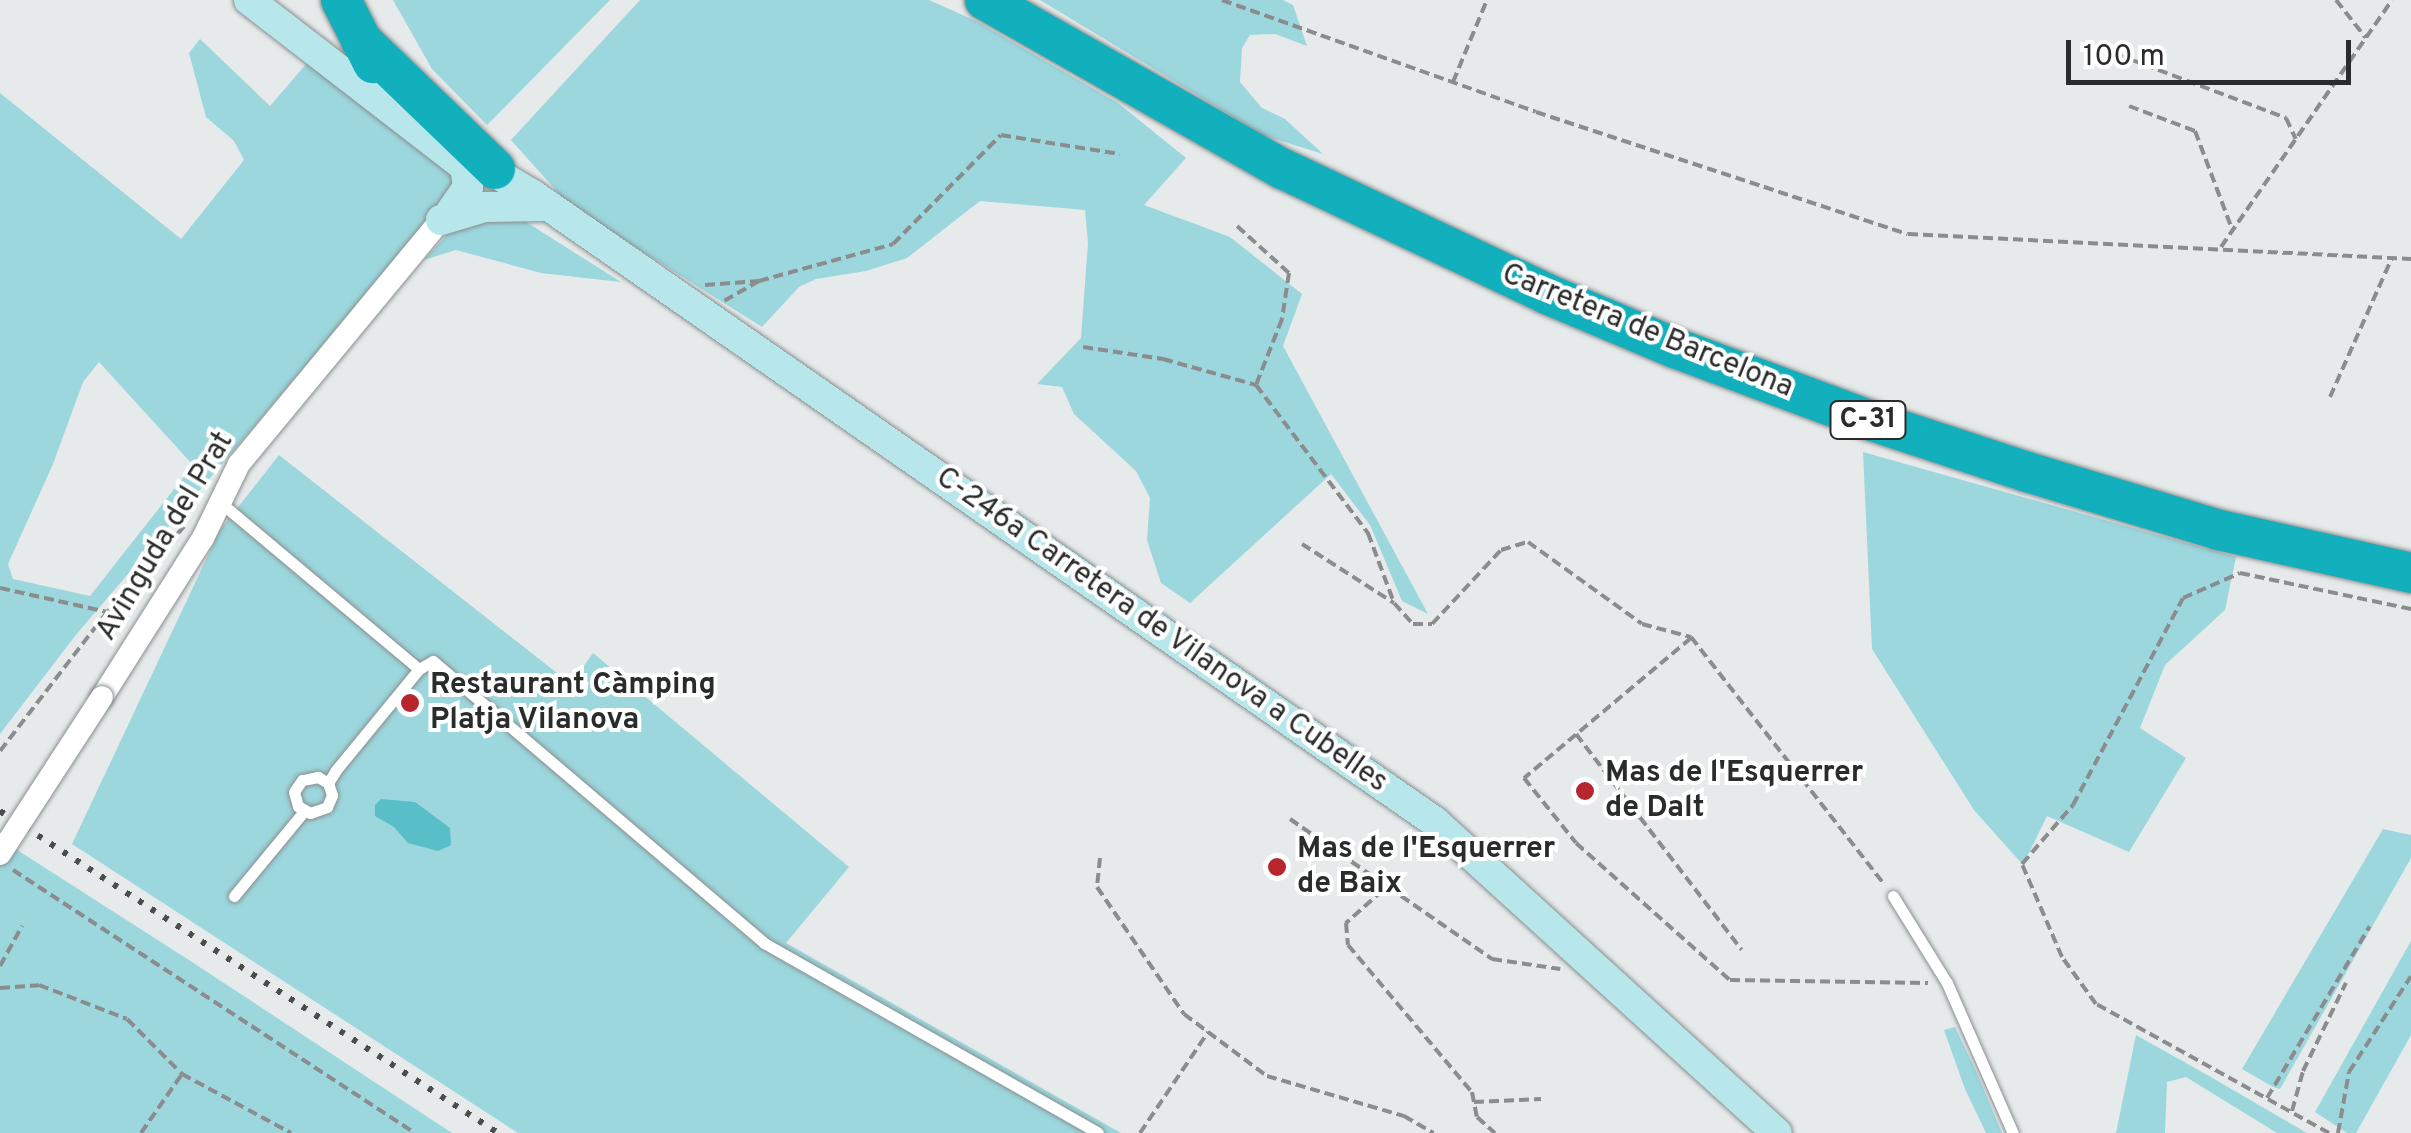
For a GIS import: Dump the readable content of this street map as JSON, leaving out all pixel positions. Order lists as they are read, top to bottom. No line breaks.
{"streets":{"highway":["Carretera de Barcelona","C-31"],"main road":["C-246a Carretera de Vilanova a Cubelles"],"street":["Avinguda del Prat"]},"places":["Restaurant Càmping Platja Vilanova","Mas de l'Esquerrer de Dalt","Mas de l'Esquerrer de Baix"],"scale_bar":"100 m"}
